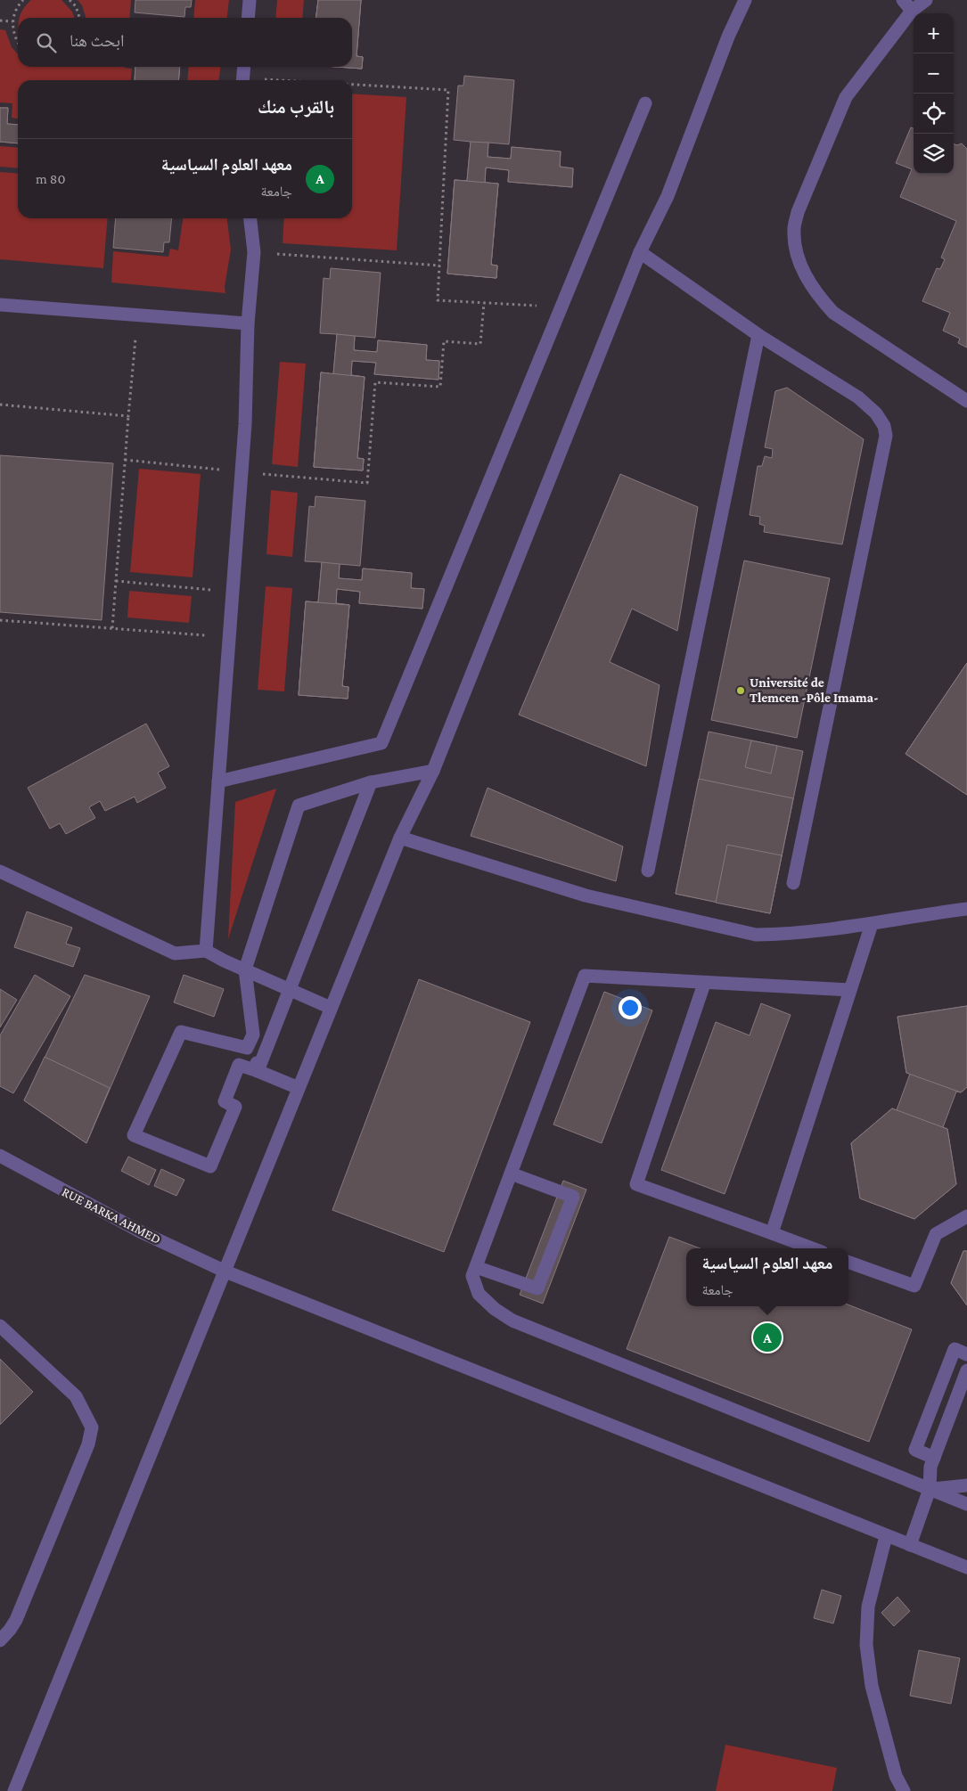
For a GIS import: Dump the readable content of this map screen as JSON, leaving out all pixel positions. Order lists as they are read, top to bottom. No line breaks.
{"streets":{"street":["RUE BARKA AHMED"]},"places":["Université de Tlemcen -Pôle Imama-"],"page":{"map_buttons":["+","−"],"search":"ابحث هنا","heading":"بالقرب منك","list":[{"mark":"A","name":"معهد العلوم السياسية","note":"جامعة","value":"80 m"}],"popup":["معهد العلوم السياسية","جامعة"],"pins":"A"}}
